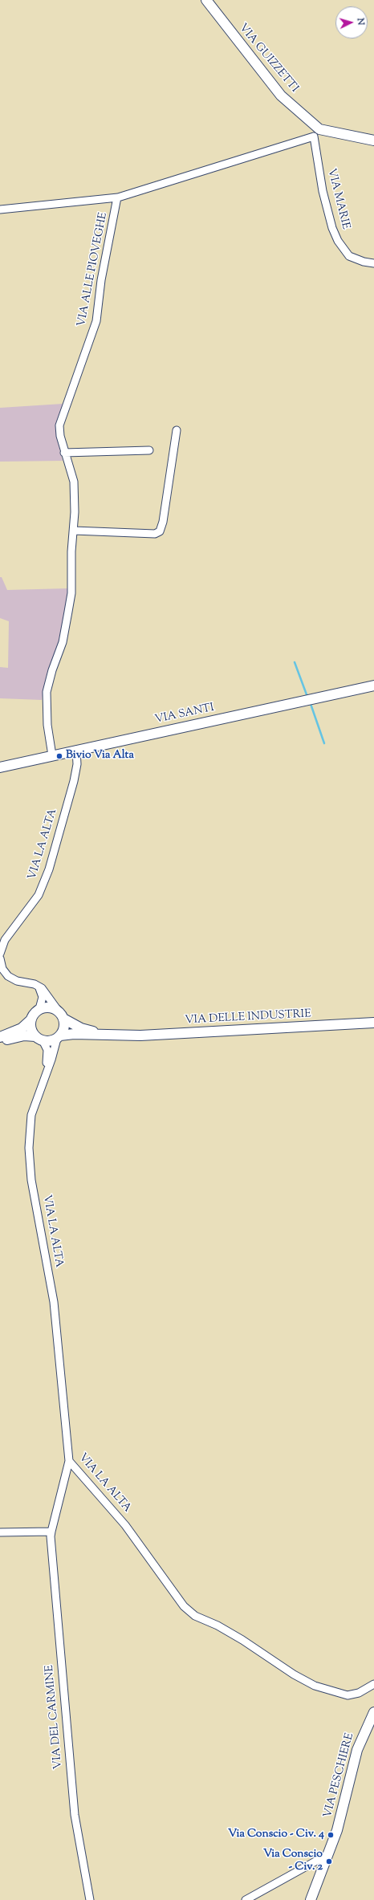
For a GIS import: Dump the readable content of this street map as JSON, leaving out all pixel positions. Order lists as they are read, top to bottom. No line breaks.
{"streets":{"street":["VIA GUIZZETTI","VIA MARIE","VIA ALLE PIOVEGHE","VIA SANTI","VIA LA ALTA","VIA DELLE INDUSTRIE","VIA DEL CARMINE","VIA PESCHIERE"]},"crossings":[["VIA GUIZZETTI","VIA MARIE"],["VIA ALLE PIOVEGHE","VIA SANTI"],["VIA SANTI","VIA LA ALTA"],["VIA LA ALTA","VIA DEL CARMINE"]],"places":["Bivio Via Alta","Via Conscio - Civ. 4","Via Conscio - Civ. 2"],"north":"right"}
